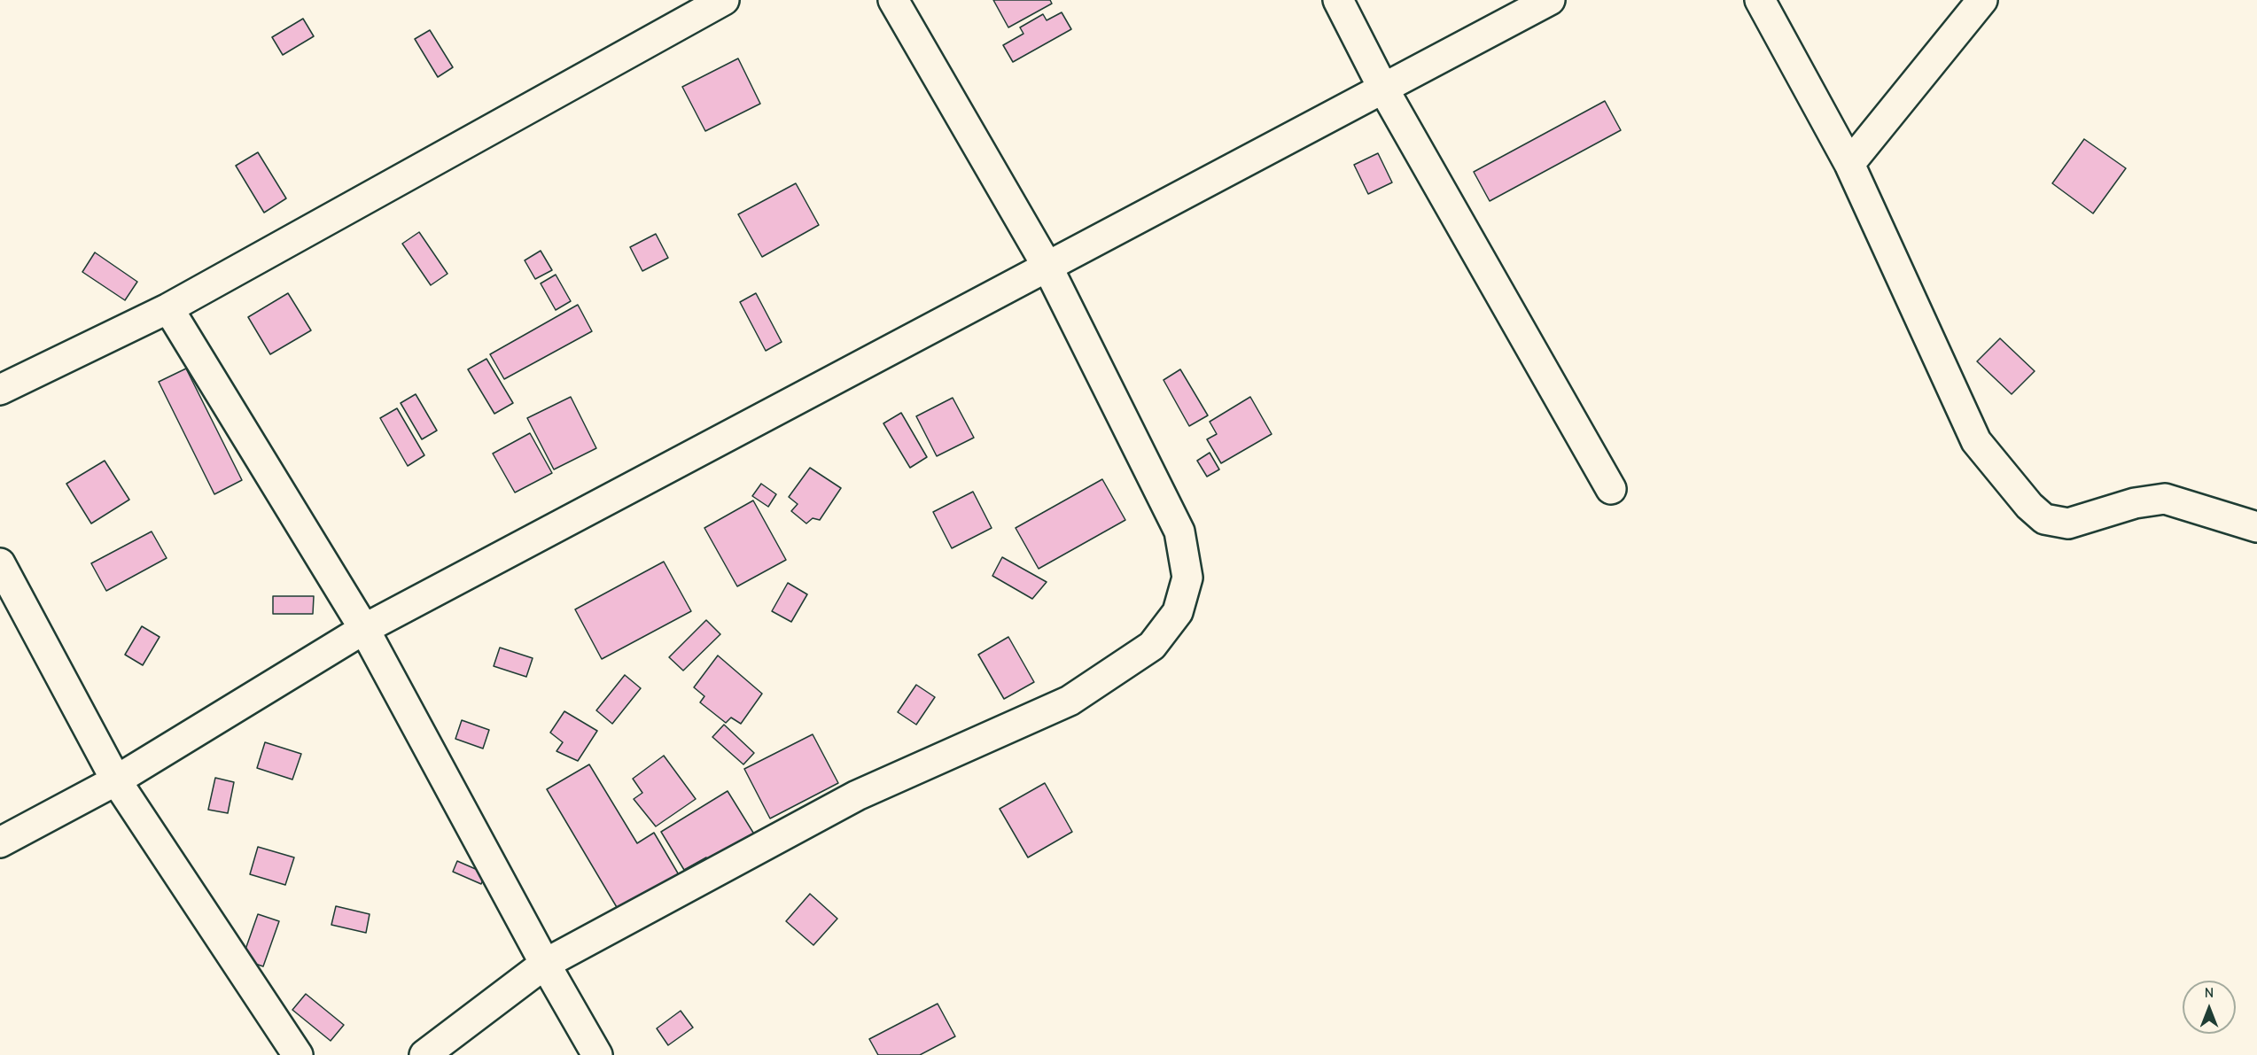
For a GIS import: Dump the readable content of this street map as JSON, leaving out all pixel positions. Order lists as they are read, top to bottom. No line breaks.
{"north":"top"}
